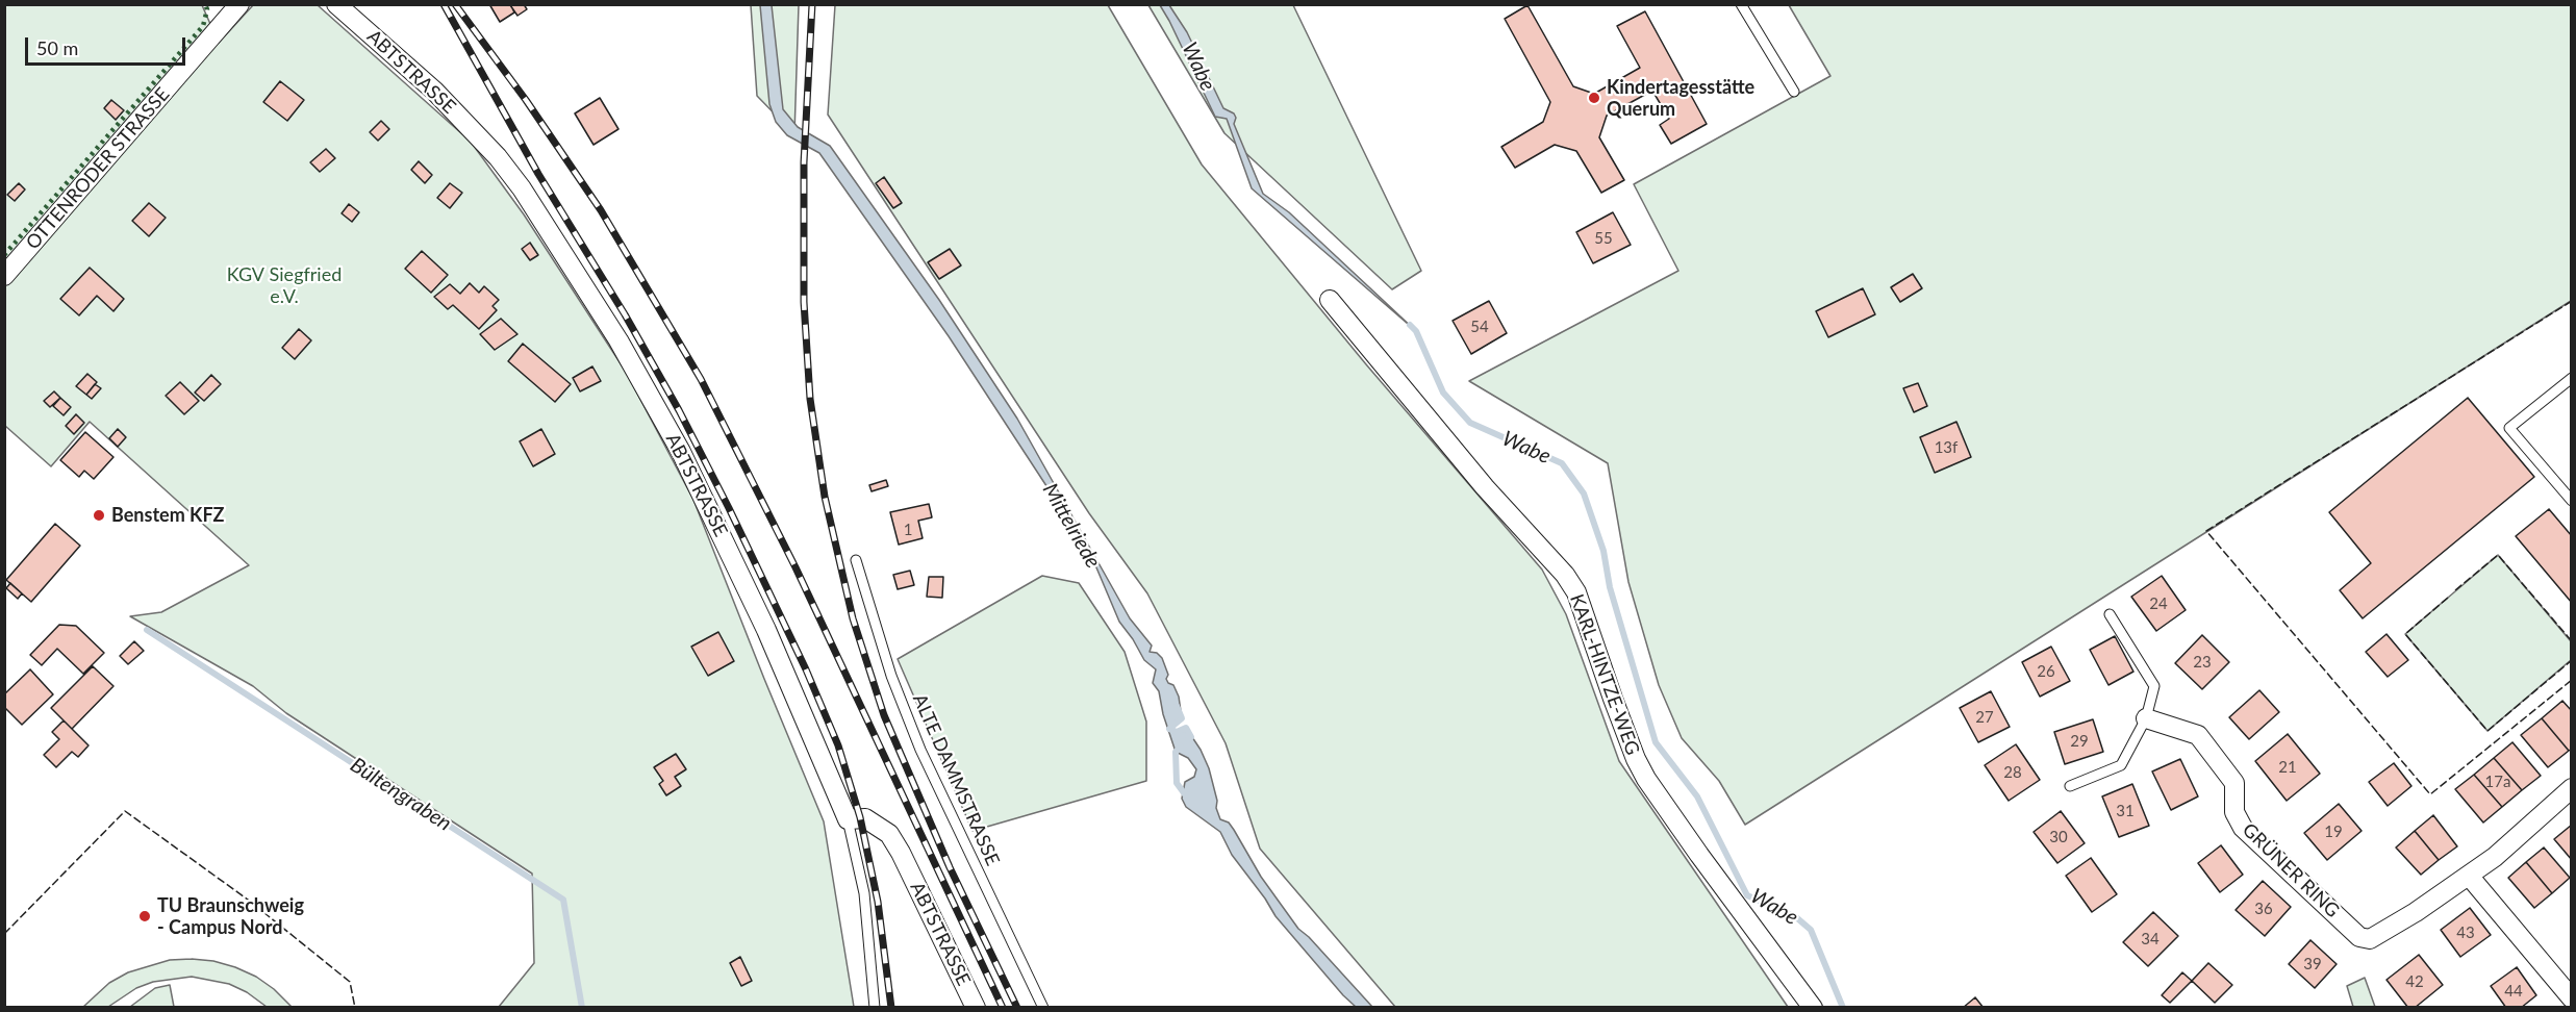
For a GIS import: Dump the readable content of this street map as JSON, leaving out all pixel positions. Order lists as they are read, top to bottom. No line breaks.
{"streets":{"street":["ABTSTRASSE","OTTENRODER STRASSE","KARL-HINTZE-WEG","GRÜNER RING"],"lane":["ALTE DAMMSTRASSE"]},"water":["Wabe","Mittelriede","Bültengraben"],"parks":["KGV Siegfried e.V."],"places":["Kindertagesstätte Querum","Benstem KFZ","TU Braunschweig - Campus Nord"],"house_numbers":["55","54","13f","1","24","23","26","27","29","21","28","17a","31","19","30","36","43","34","39","42","44"],"scale_bar":"50 m"}
